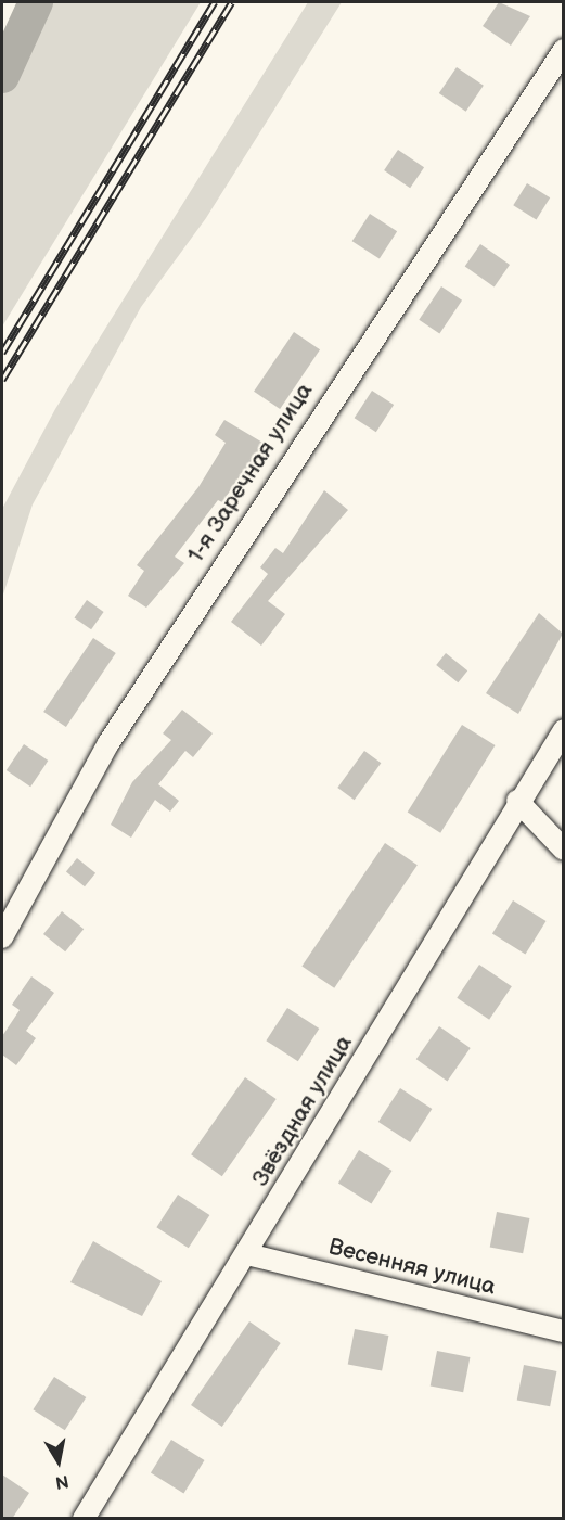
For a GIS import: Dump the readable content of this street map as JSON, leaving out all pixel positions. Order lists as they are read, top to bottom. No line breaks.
{"streets":{"street":["1-я Заречная улица","Звёздная улица","Весенняя улица"]},"crossings":[["Звёздная улица","Весенняя улица"]],"north":"bottom"}
